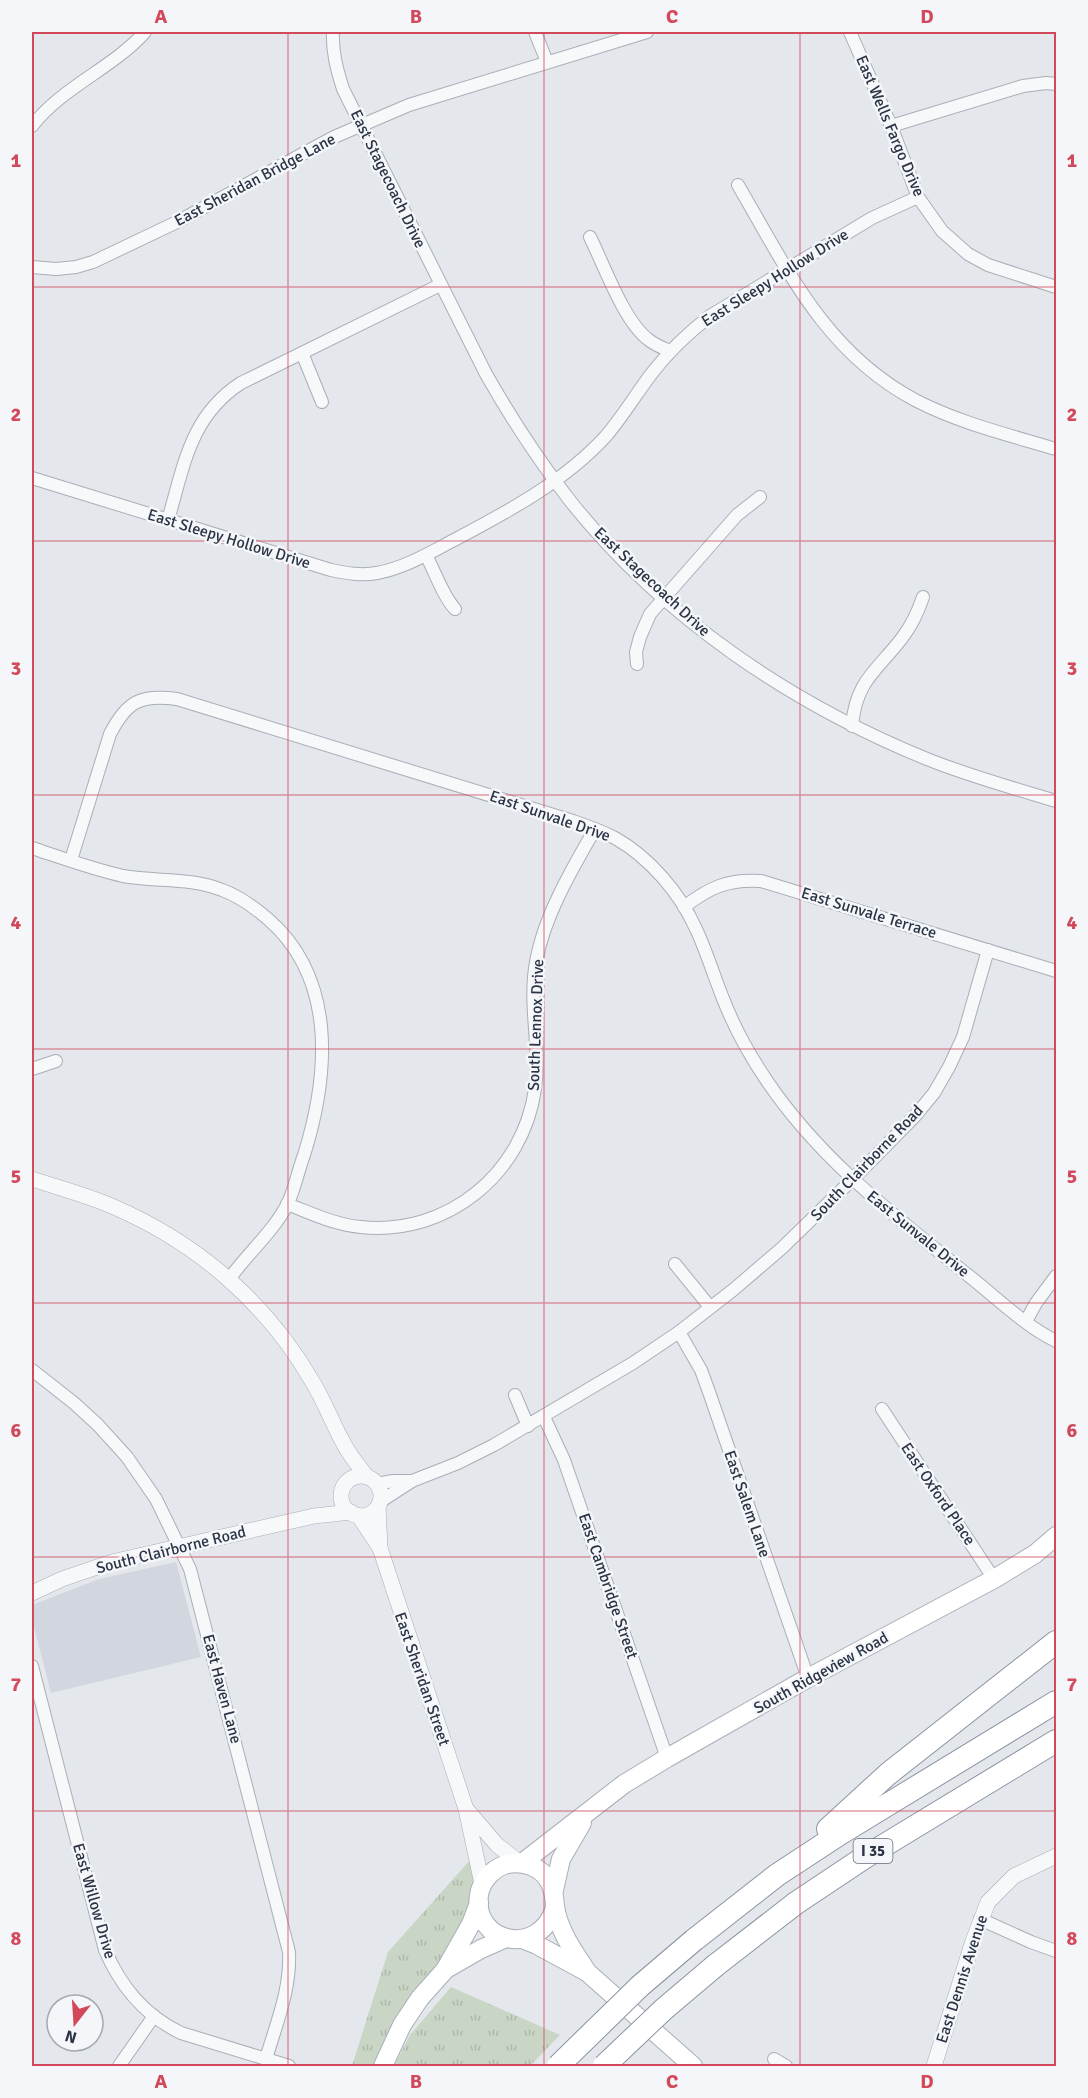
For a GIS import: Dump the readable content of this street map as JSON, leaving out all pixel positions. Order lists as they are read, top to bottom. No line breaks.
{"streets":{"highway":["I 35"],"main road":["South Ridgeview Road"],"street":["East Wells Fargo Drive","East Stagecoach Drive","East Sheridan Bridge Lane","East Sleepy Hollow Drive","East Sunvale Drive","East Sunvale Terrace","South Lennox Drive","South Clairborne Road","East Oxford Place","East Salem Lane","East Cambridge Street","East Sheridan Street","East Haven Lane","East Willow Drive","East Dennis Avenue"]},"crossings":[["East Wells Fargo Drive","East Sleepy Hollow Drive"],["East Stagecoach Drive","East Sheridan Bridge Lane"],["East Stagecoach Drive","East Sleepy Hollow Drive"],["East Sunvale Drive","East Sunvale Terrace"],["East Sunvale Drive","South Lennox Drive"],["East Sunvale Drive","South Clairborne Road"],["East Sunvale Terrace","South Clairborne Road"],["South Clairborne Road","East Salem Lane"],["South Clairborne Road","East Cambridge Street"],["South Clairborne Road","East Sheridan Street"],["South Clairborne Road","East Haven Lane"],["East Oxford Place","South Ridgeview Road"],["East Salem Lane","South Ridgeview Road"],["East Cambridge Street","South Ridgeview Road"],["South Ridgeview Road","East Sheridan Street"],["East Haven Lane","East Willow Drive"]],"north":"bottom","grid":{"columns":["A","B","C","D"],"rows":["1","2","3","4","5","6","7","8"]}}
